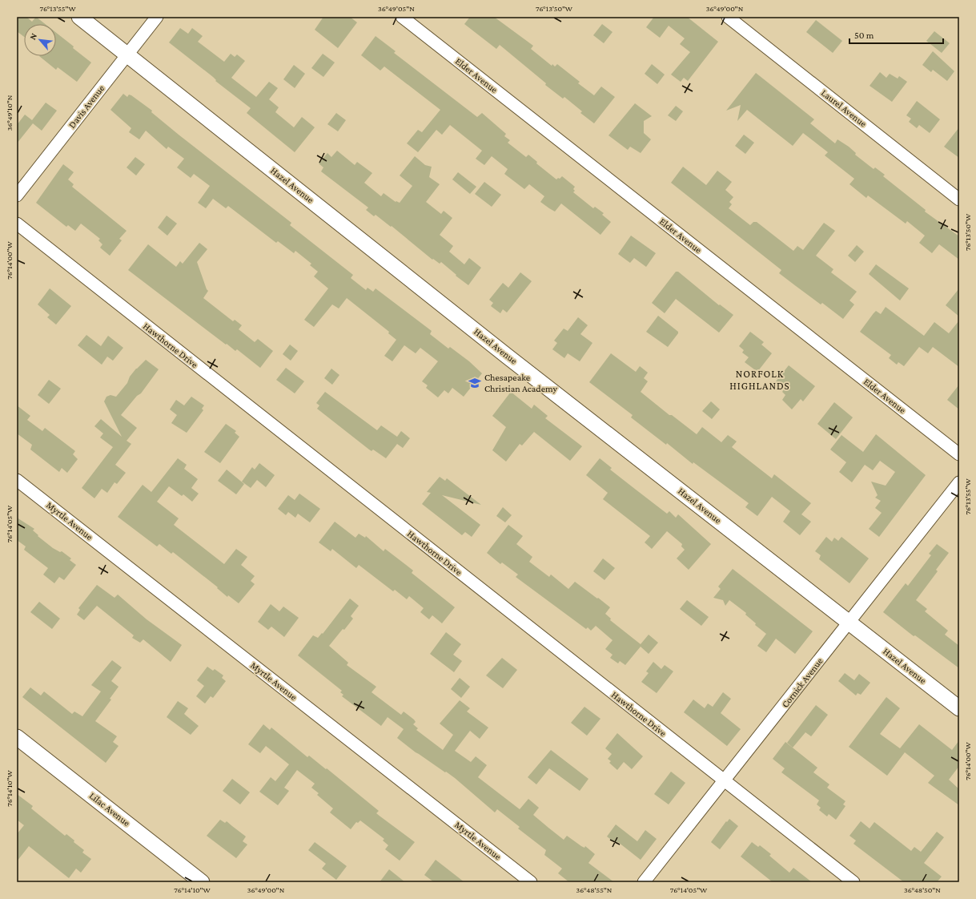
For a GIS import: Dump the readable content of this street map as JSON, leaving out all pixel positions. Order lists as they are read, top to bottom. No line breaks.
{"streets":{"street":["Elder Avenue","Davis Avenue","Laurel Avenue","Hazel Avenue","Hawthorne Drive","Myrtle Avenue","Cornick Avenue","Lilac Avenue"]},"crossings":[["Davis Avenue","Hazel Avenue"],["Hazel Avenue","Cornick Avenue"],["Hawthorne Drive","Cornick Avenue"]],"districts":["NORFOLK HIGHLANDS"],"places":{"school or university":["Chesapeake Christian Academy"]},"scale_bar":"50 m","north":"top left","coordinates":["76°13'55\"W","36°49'05\"N","76°13'50\"W","36°49'00\"N","36°49'10\"N","76°14'00\"W","76°14'05\"W","76°14'10\"W","36°48'55\"N","36°48'50\"N"]}
